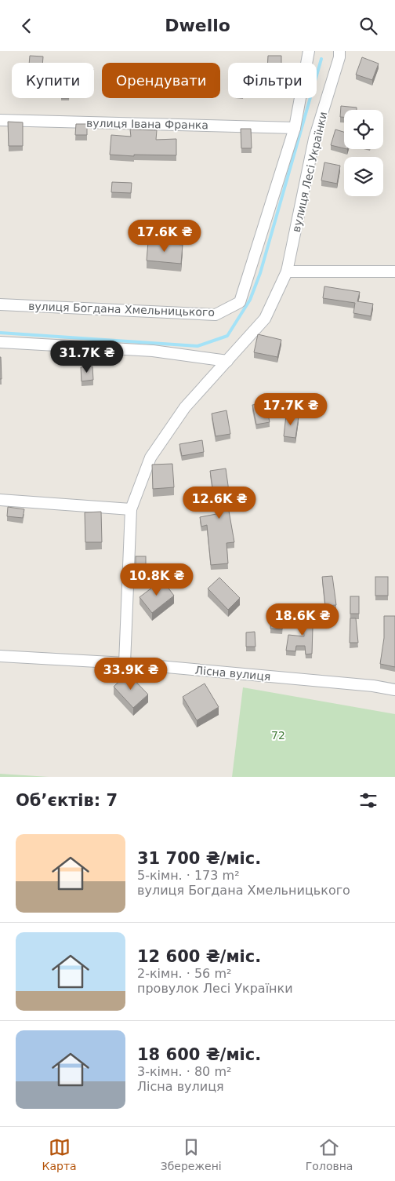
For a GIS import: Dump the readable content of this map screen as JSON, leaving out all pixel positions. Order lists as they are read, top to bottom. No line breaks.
{"streets":{"street":["вулиця Івана Франка","вулиця Лесі Українки","вулиця Богдана Хмельницького","Лісна вулиця"]},"crossings":[["вулиця Івана Франка","вулиця Богдана Хмельницького"],["вулиця Лесі Українки","Лісна вулиця"]],"parks":["72"],"page":{"header":"Dwello","chip":["Купити","Орендувати","Фільтри"],"price":["17.6K ₴","31.7K ₴","17.7K ₴","12.6K ₴","10.8K ₴","18.6K ₴","33.9K ₴"],"heading":"Об’єктів: 7","list":[{"name":"31 700 ₴/міс.","note":"5-кімн. · 173 m² · вулиця Богдана Хмельницького"},{"name":"12 600 ₴/міс.","note":"2-кімн. · 56 m² · провулок Лесі Українки"},{"name":"18 600 ₴/міс.","note":"3-кімн. · 80 m² · Лісна вулиця"}],"tabs":["Карта","Збережені","Головна"]}}
